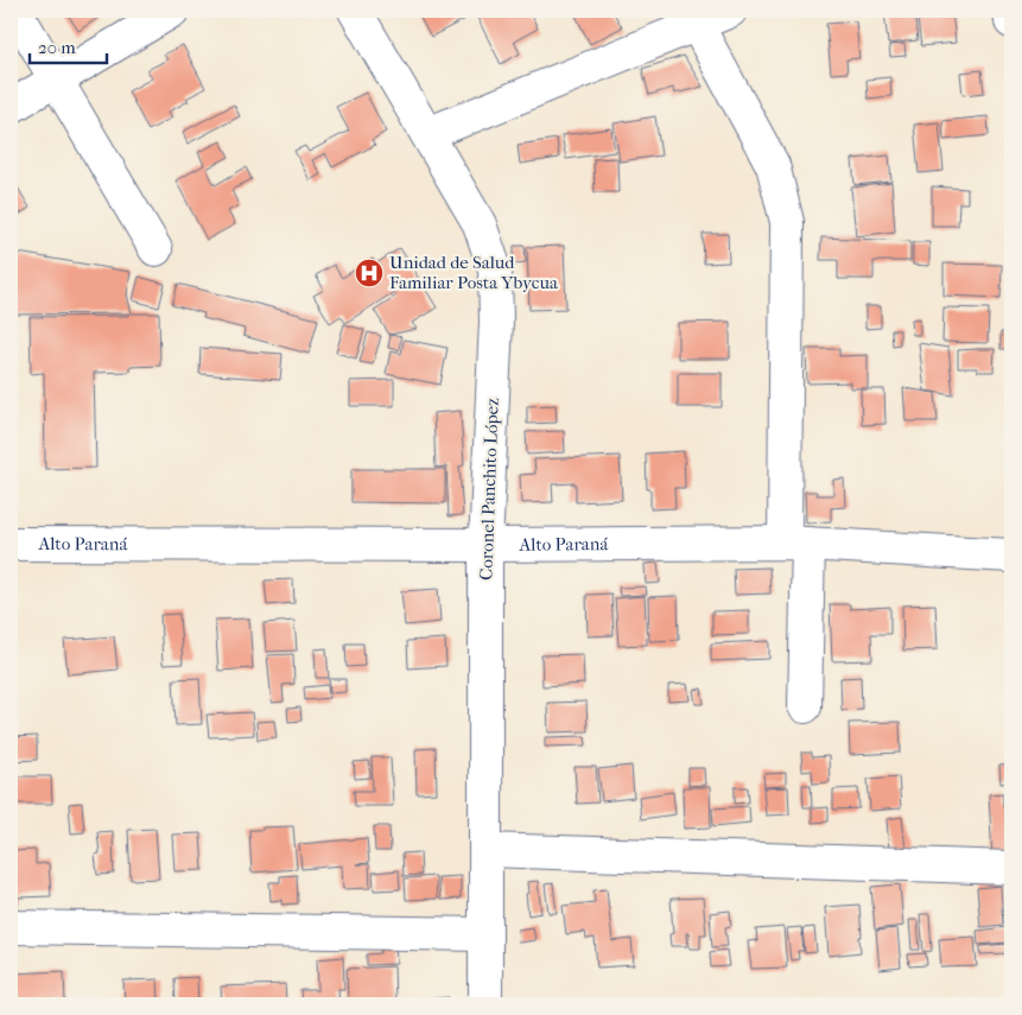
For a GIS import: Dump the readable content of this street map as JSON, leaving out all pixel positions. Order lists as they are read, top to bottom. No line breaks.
{"streets":{"street":["Coronel Panchito López","Alto Paraná"]},"crossings":[["Coronel Panchito López","Alto Paraná"]],"places":{"hospital":["Unidad de Salud Familiar Posta Ybycua"]},"scale_bar":"20 m"}
